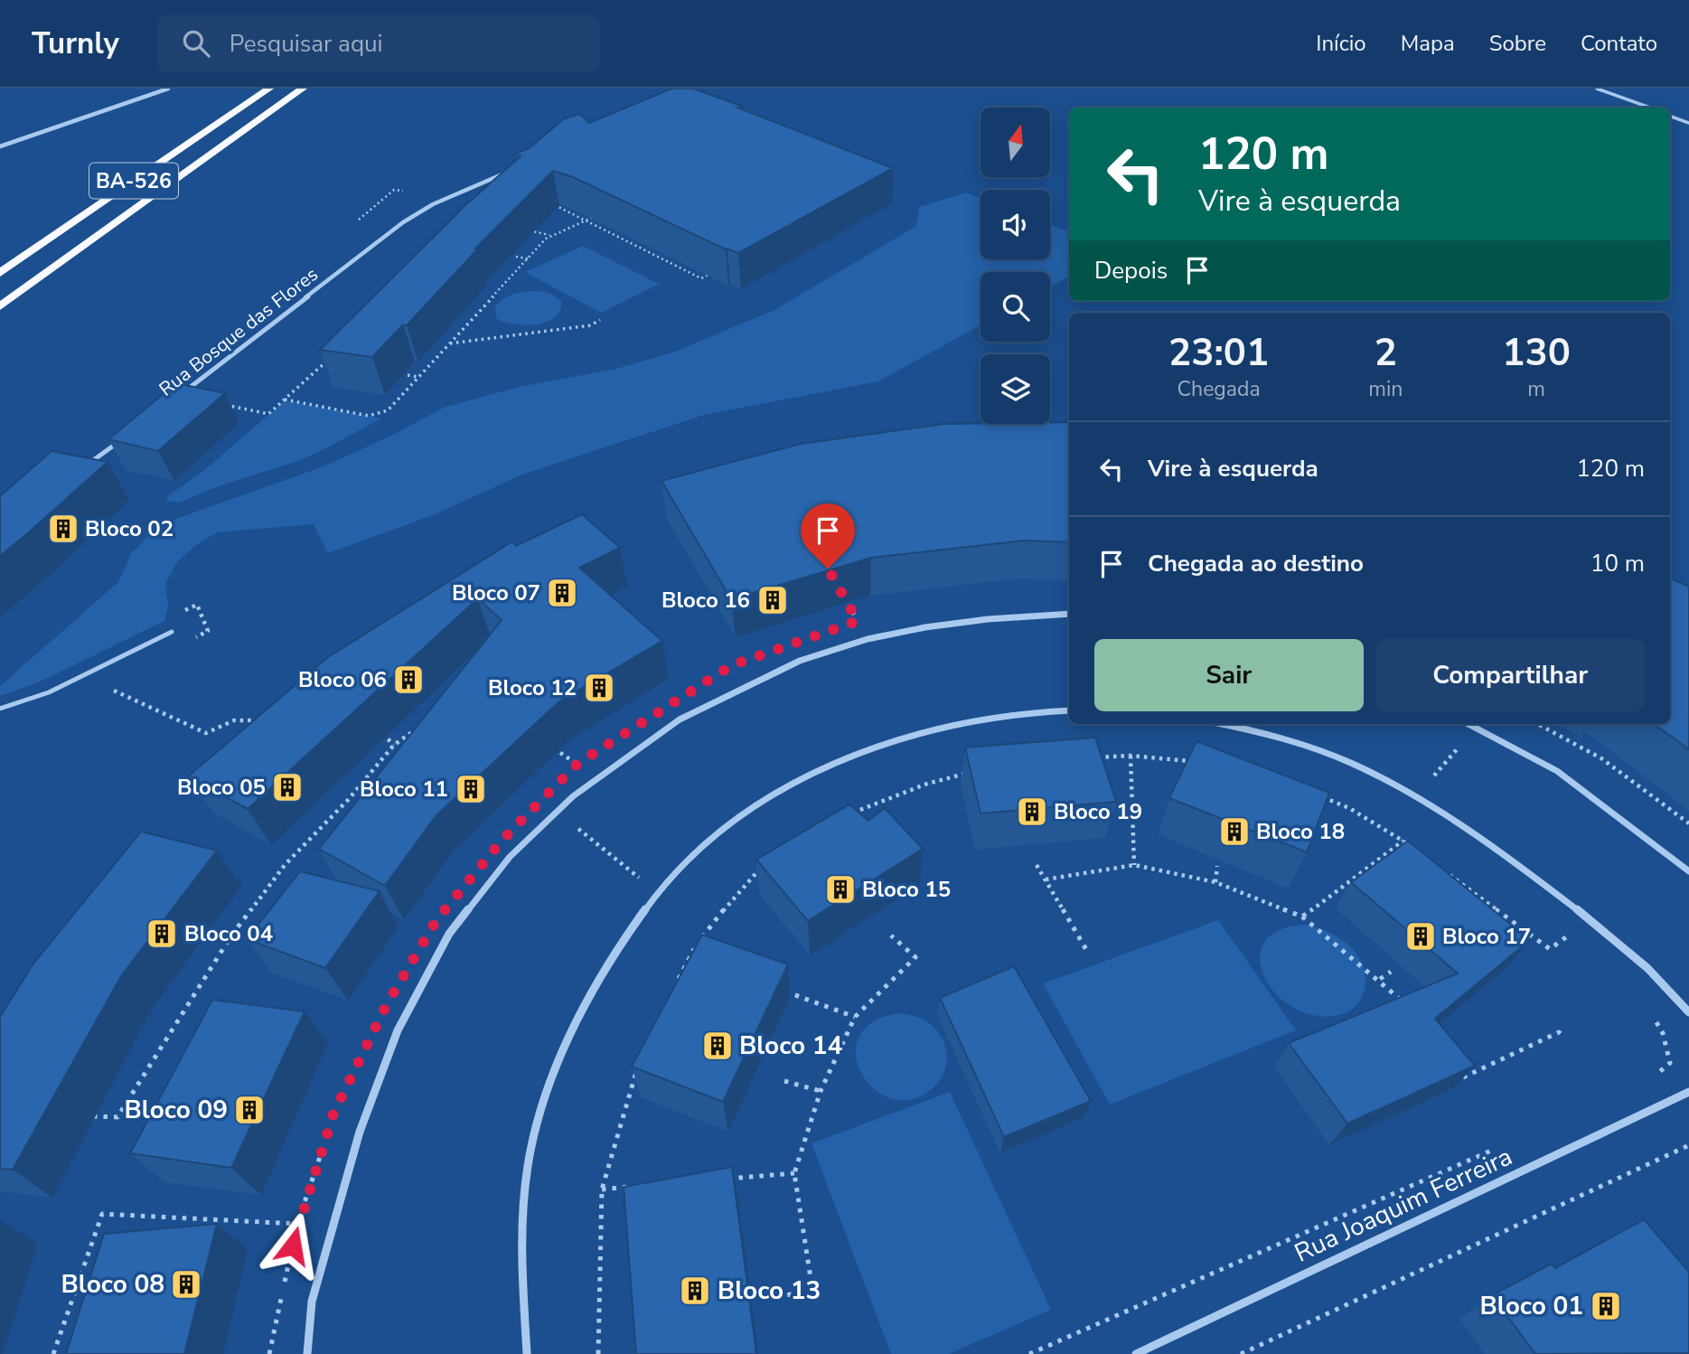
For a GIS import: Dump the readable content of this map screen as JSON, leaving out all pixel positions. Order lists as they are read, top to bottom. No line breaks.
{"streets":{"highway":["BA-526"],"street":["Rua Bosque das Flores","Rua Joaquim Ferreira"]},"places":{"building":["Bloco 02","Bloco 07","Bloco 16","Bloco 06","Bloco 12","Bloco 05","Bloco 11","Bloco 19","Bloco 18","Bloco 15","Bloco 04","Bloco 17","Bloco 14","Bloco 09","Bloco 08","Bloco 13","Bloco 01"]},"north":"top","page":{"header":"Turnly","search":"Pesquisar aqui","nav":["Início","Mapa","Sobre","Contato"],"turn":["120 m","Vire à esquerda"],"then":"Depois","eta":["23:01","Chegada","2","min","130","m"],"list":[{"name":"Vire à esquerda","value":"120 m"},{"name":"Chegada ao destino","value":"10 m"}],"buttons":["Sair","Compartilhar"]}}
